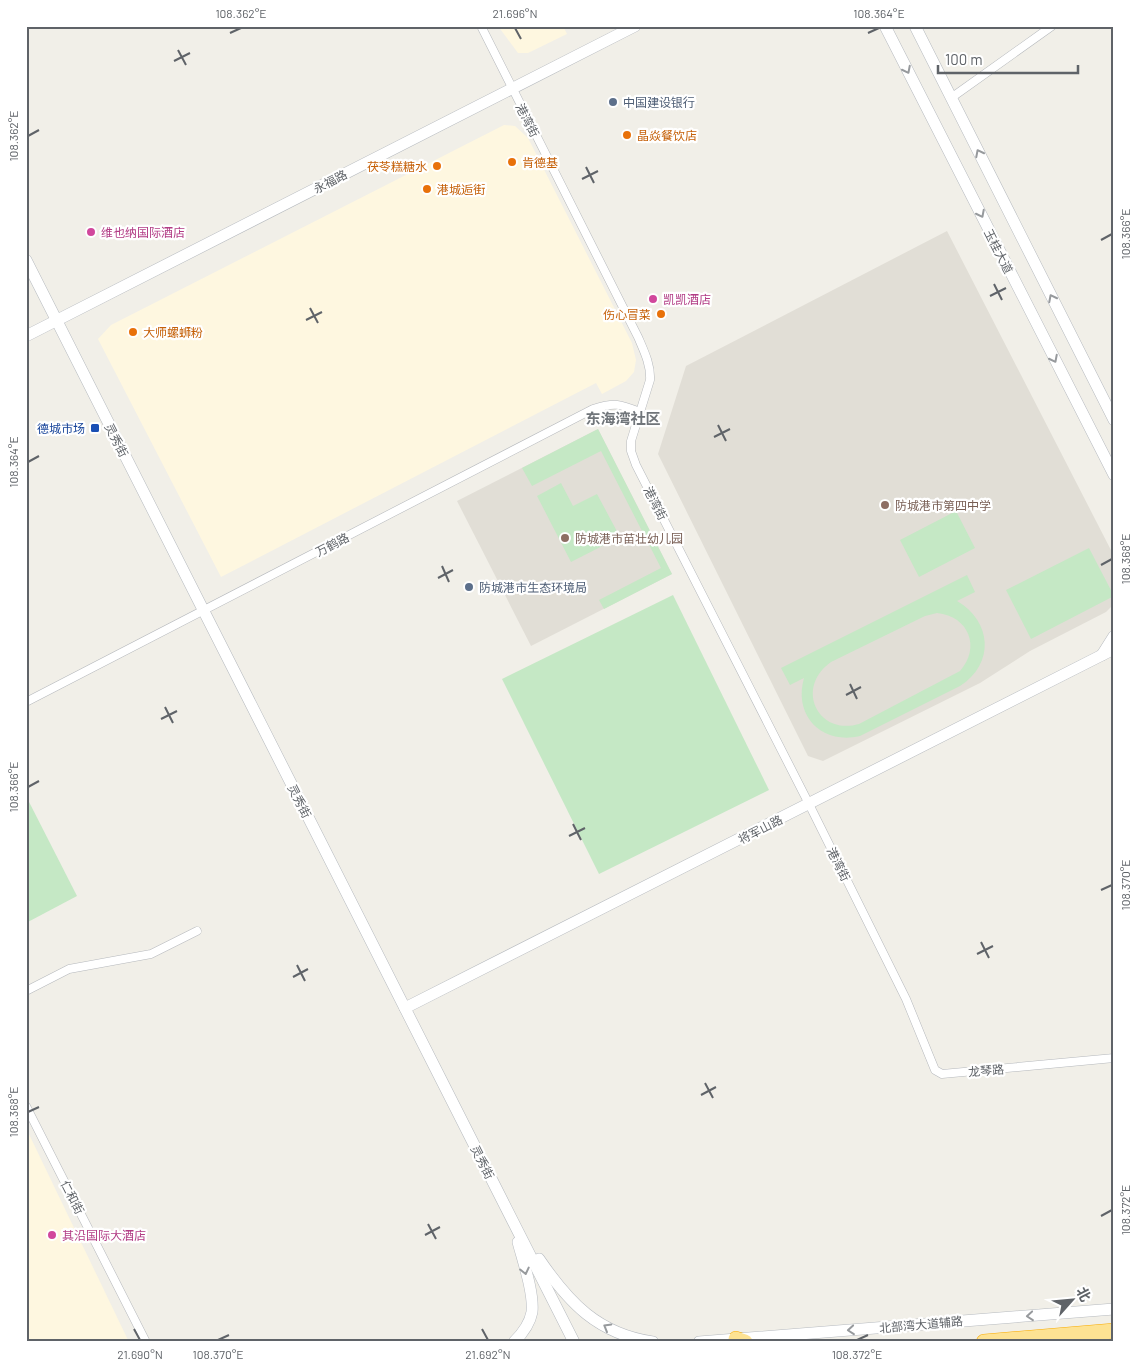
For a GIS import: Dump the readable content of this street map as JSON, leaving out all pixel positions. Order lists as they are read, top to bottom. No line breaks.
{"streets":{"main road":["永福路","玉桂大道","灵秀街","将军山路","北部湾大道辅路"],"street":["港湾街","万鹤路","龙琴路","仁和街"]},"crossings":[["港湾街","永福路"],["港湾街","万鹤路"],["港湾街","将军山路"],["港湾街","龙琴路"],["永福路","灵秀街"],["灵秀街","万鹤路"],["灵秀街","将军山路"]],"one_way":["北部湾大道辅路"],"districts":["东海湾社区"],"places":{"other":["中国建设银行","晶焱餐饮店","肯德基","茯苓糕糖水","港城逅街","维也纳国际酒店","凯凯酒店","伤心冒菜","大师螺蛳粉","防城港市第四中学","防城港市苗壮幼儿园","防城港市生态环境局","其沿国际大酒店"],"transit":["德城市场"]},"scale_bar":"100 m","north":"top right","coordinates":["108.362°E","21.696°N","108.364°E","108.366°E","108.368°E","108.370°E","108.372°E","21.690°N","21.692°N"]}
